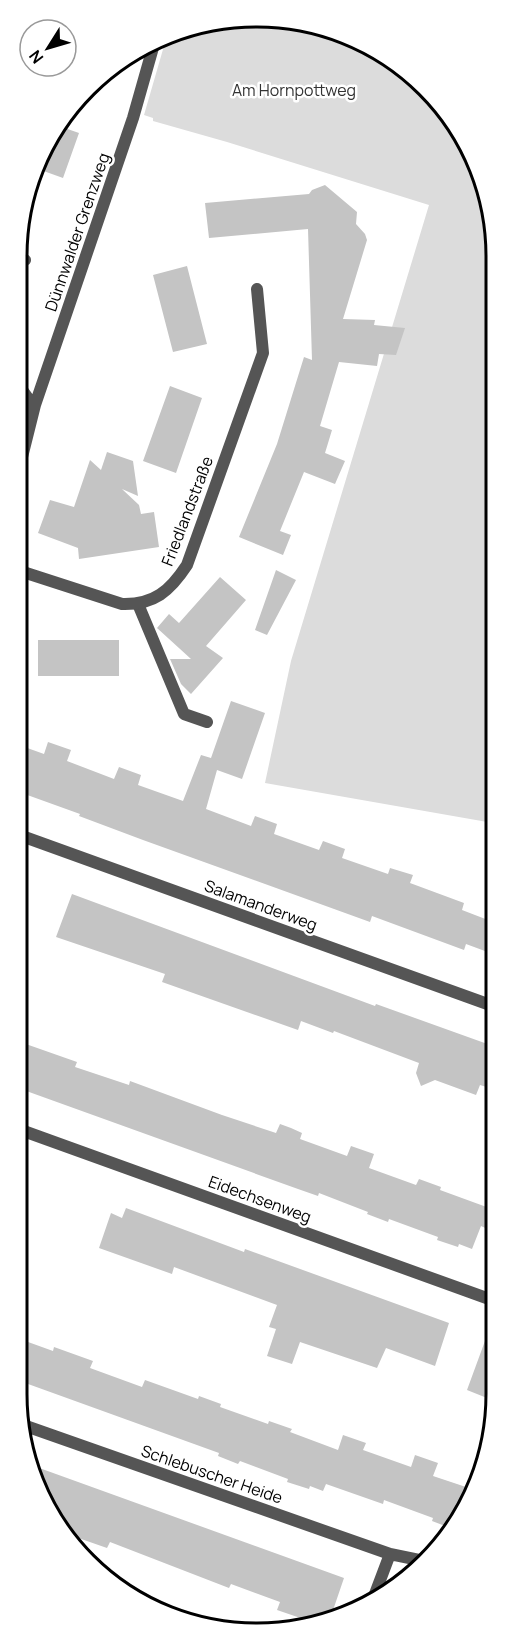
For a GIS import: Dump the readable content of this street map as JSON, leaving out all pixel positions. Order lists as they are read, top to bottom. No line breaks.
{"streets":{"street":["Dünnwalder Grenzweg","Friedlandstraße","Salamanderweg","Eidechsenweg","Schlebuscher Heide"]},"parks":["Am Hornpottweg"],"north":"bottom left"}
